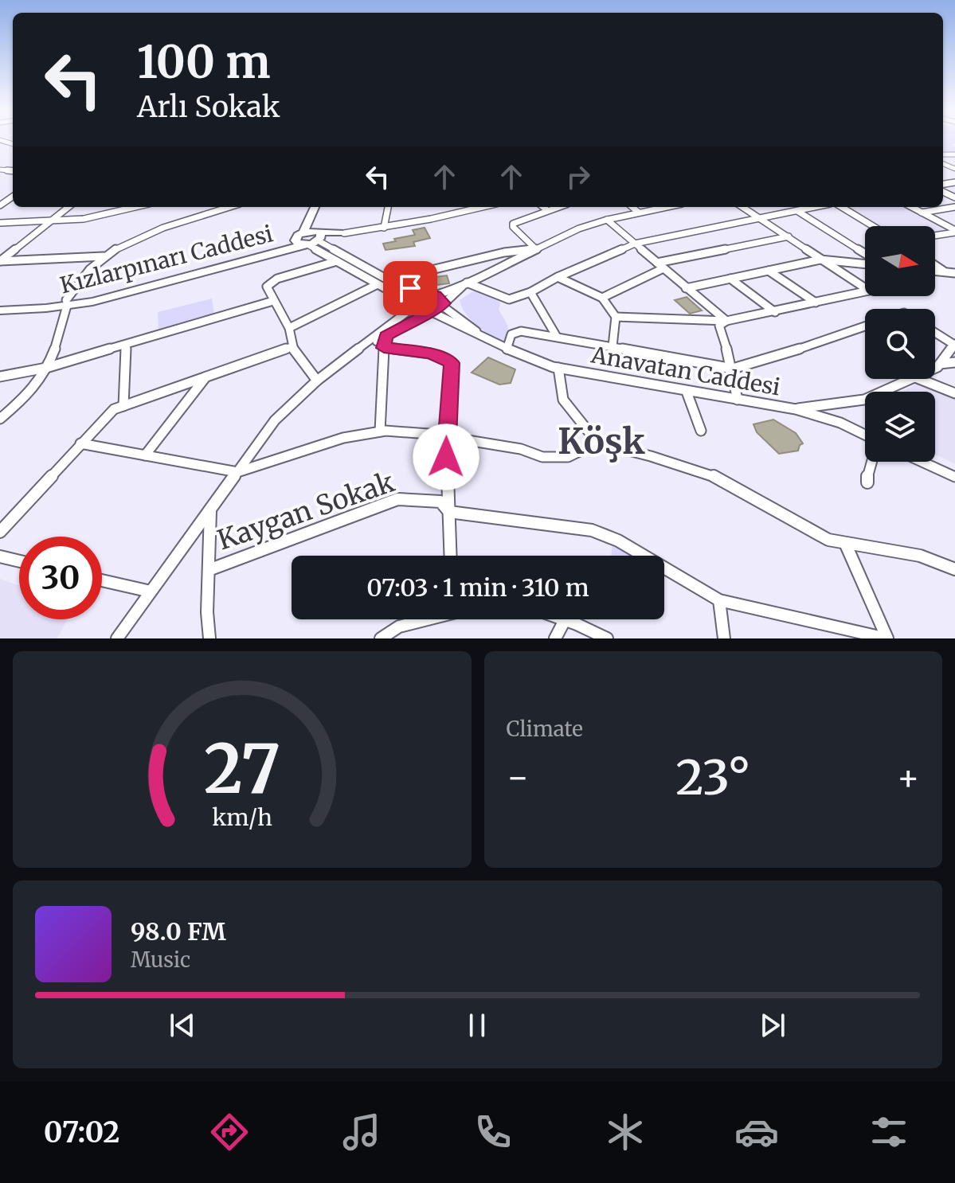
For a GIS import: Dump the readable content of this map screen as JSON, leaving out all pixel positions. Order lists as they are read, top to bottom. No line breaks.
{"streets":{"main road":["Kızlarpınarı Caddesi"],"street":["Anavatan Caddesi","Kaygan Sokak"]},"districts":["Köşk"],"north":"right","page":{"turn":["100 m","Arlı Sokak"],"limit":"30","trip":"07:03 · 1 min · 310 m","tile":"Climate","heat":["−","23°","+"],"song":["98.0 FM","Music"],"tabs":"07:02","gauge":["27","km/h"]}}
